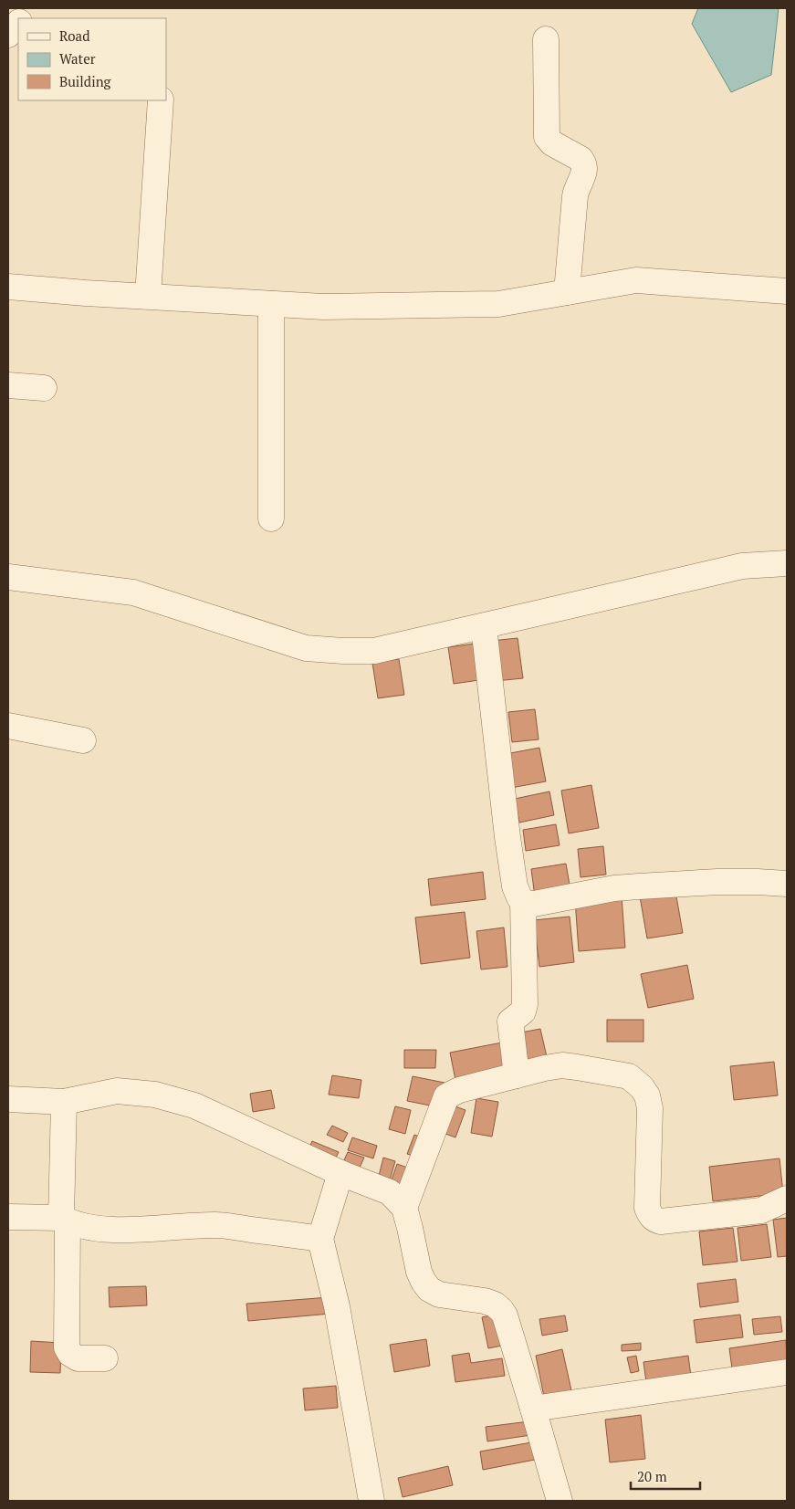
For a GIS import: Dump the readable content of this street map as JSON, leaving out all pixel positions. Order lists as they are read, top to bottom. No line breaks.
{"legend":["Road","Water","Building"],"scale_bar":"20 m"}
